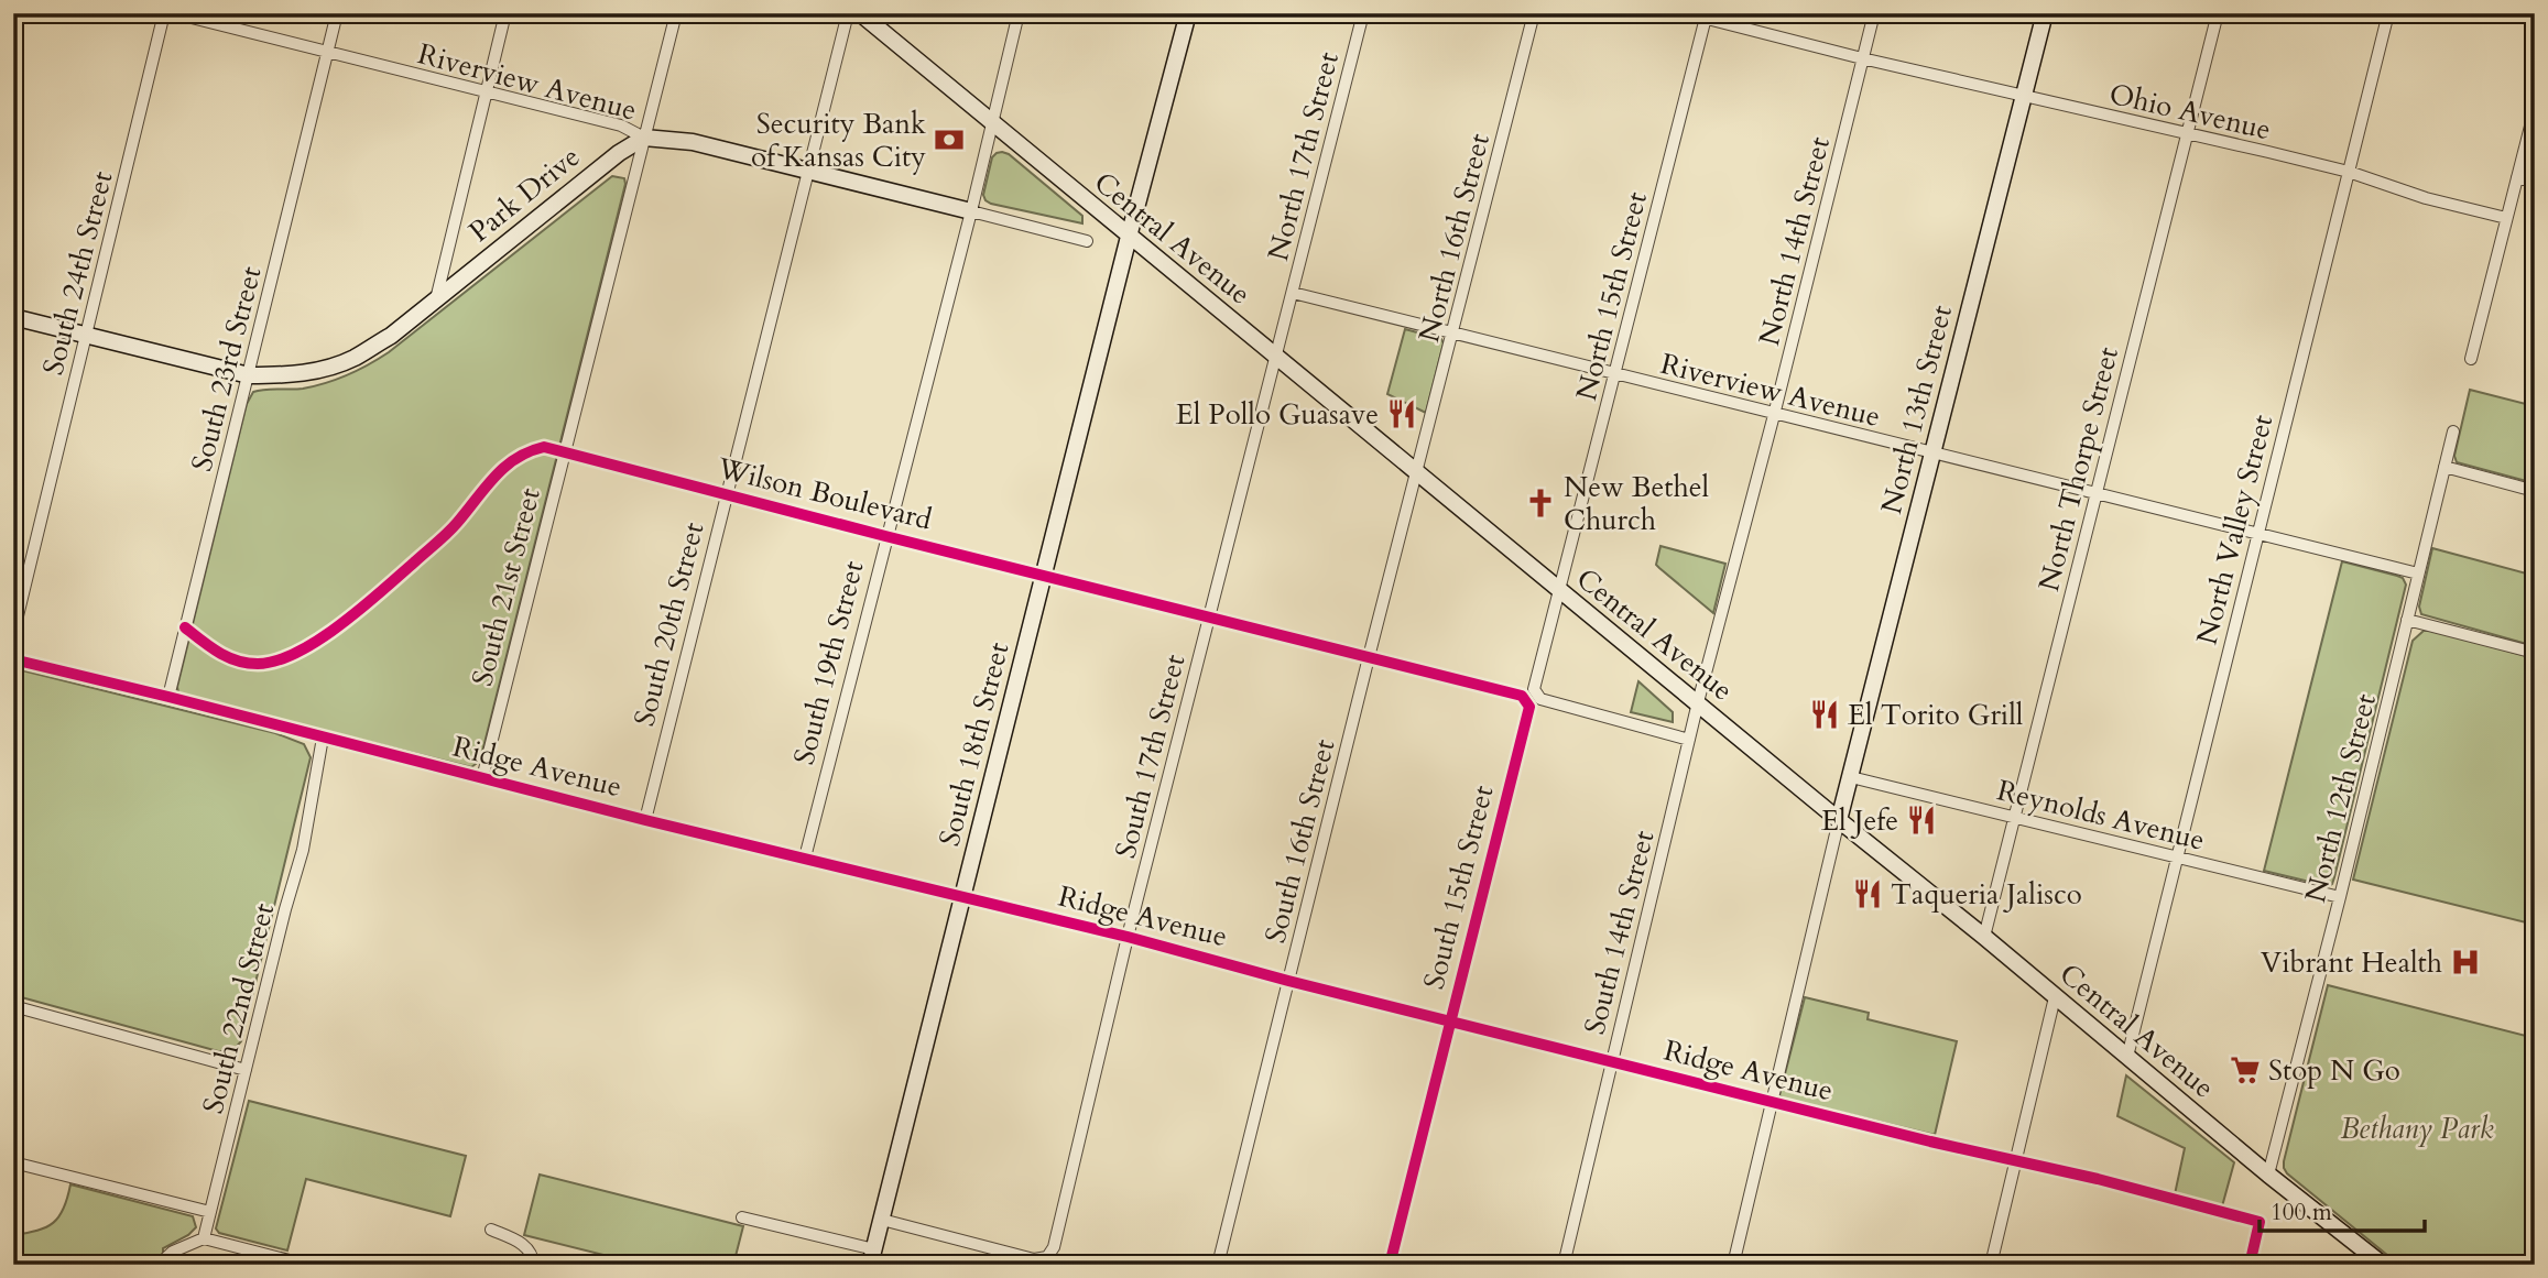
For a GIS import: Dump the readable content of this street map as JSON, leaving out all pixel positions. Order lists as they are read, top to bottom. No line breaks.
{"streets":{"main road":["Park Drive","Central Avenue","North 13th Street","South 18th Street"],"street":["Riverview Avenue","Ohio Avenue","North 17th Street","North 16th Street","North 14th Street","South 24th Street","North 15th Street","South 23rd Street","North Thorpe Street","Wilson Boulevard","North Valley Street","South 21st Street","South 20th Street","South 19th Street","South 17th Street","Ridge Avenue","North 12th Street","Reynolds Avenue","South 16th Street","South 15th Street","South 14th Street","South 22nd Street"]},"crossings":[["Riverview Avenue","North 17th Street"],["Riverview Avenue","Park Drive"],["Riverview Avenue","North 16th Street"],["Riverview Avenue","North 14th Street"],["Riverview Avenue","North 15th Street"],["Riverview Avenue","South 23rd Street"],["Riverview Avenue","North 13th Street"],["Riverview Avenue","North Thorpe Street"],["Riverview Avenue","North Valley Street"],["Riverview Avenue","South 21st Street"],["Riverview Avenue","North 12th Street"],["Ohio Avenue","North 14th Street"],["Ohio Avenue","North 15th Street"],["Ohio Avenue","North 13th Street"],["Ohio Avenue","North Thorpe Street"],["Ohio Avenue","North Valley Street"],["North 17th Street","Central Avenue"],["North 17th Street","South 17th Street"],["Park Drive","South 24th Street"],["Park Drive","South 23rd Street"],["Park Drive","South 21st Street"],["Central Avenue","North 16th Street"],["Central Avenue","North 14th Street"],["Central Avenue","North 15th Street"],["Central Avenue","North 13th Street"],["Central Avenue","North Thorpe Street"],["Central Avenue","North Valley Street"],["Central Avenue","South 19th Street"],["Central Avenue","South 18th Street"],["Central Avenue","South 17th Street"],["Central Avenue","North 12th Street"],["Central Avenue","South 16th Street"],["Central Avenue","South 14th Street"],["North 16th Street","South 16th Street"],["North 14th Street","South 14th Street"],["South 23rd Street","Wilson Boulevard"],["South 23rd Street","Ridge Avenue"],["North 13th Street","Reynolds Avenue"],["North Thorpe Street","Reynolds Avenue"],["Wilson Boulevard","South 21st Street"],["Wilson Boulevard","South 20th Street"],["Wilson Boulevard","South 19th Street"],["Wilson Boulevard","South 18th Street"],["Wilson Boulevard","South 17th Street"],["Wilson Boulevard","South 16th Street"],["Wilson Boulevard","South 15th Street"],["North Valley Street","Reynolds Avenue"],["South 21st Street","Ridge Avenue"],["South 20th Street","Ridge Avenue"],["South 19th Street","Ridge Avenue"],["South 18th Street","South 17th Street"],["South 18th Street","Ridge Avenue"],["South 17th Street","Ridge Avenue"],["Ridge Avenue","South 16th Street"],["Ridge Avenue","South 15th Street"],["Ridge Avenue","South 14th Street"],["Ridge Avenue","South 22nd Street"],["North 12th Street","Reynolds Avenue"]],"parks":["Bethany Park"],"places":{"bank":["Security Bank of Kansas City"],"restaurant":["El Pollo Guasave","El Torito Grill","El Jefe","Taqueria Jalisco"],"church":["New Bethel Church"],"hospital":["Vibrant Health"],"supermarket":["Stop N Go"]},"scale_bar":"100 m"}
